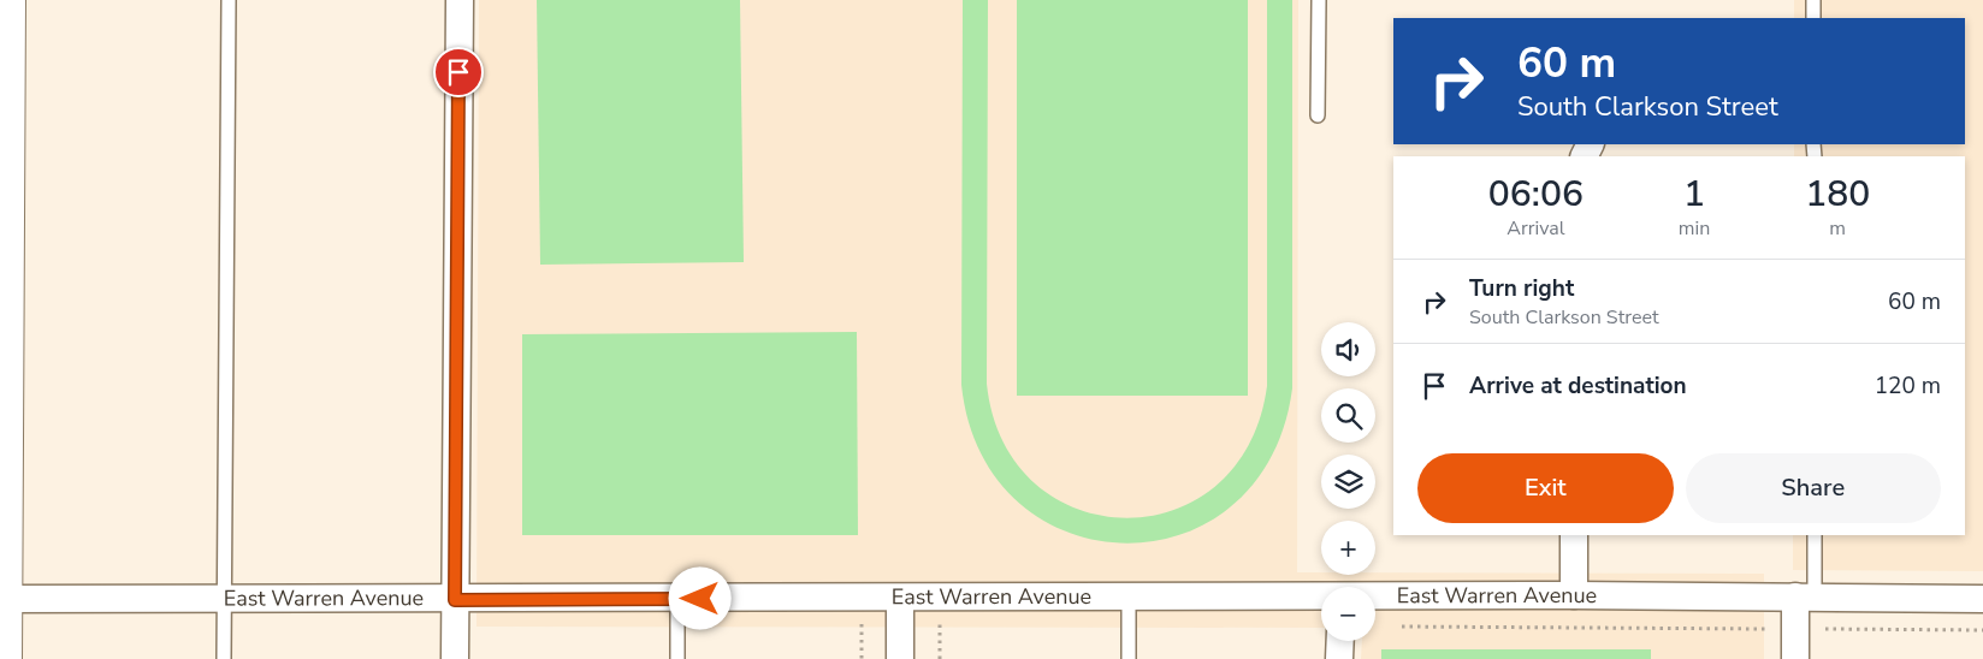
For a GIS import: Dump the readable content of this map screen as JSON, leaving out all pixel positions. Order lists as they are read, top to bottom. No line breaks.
{"streets":{"street":["East Warren Avenue"]},"page":{"turn":["60 m","South Clarkson Street"],"eta":["06:06","Arrival","1","min","180","m"],"list":[{"name":"Turn right","note":"South Clarkson Street","value":"60 m"},{"name":"Arrive at destination","value":"120 m"}],"map_buttons":["+","−"],"buttons":["Exit","Share"]}}
